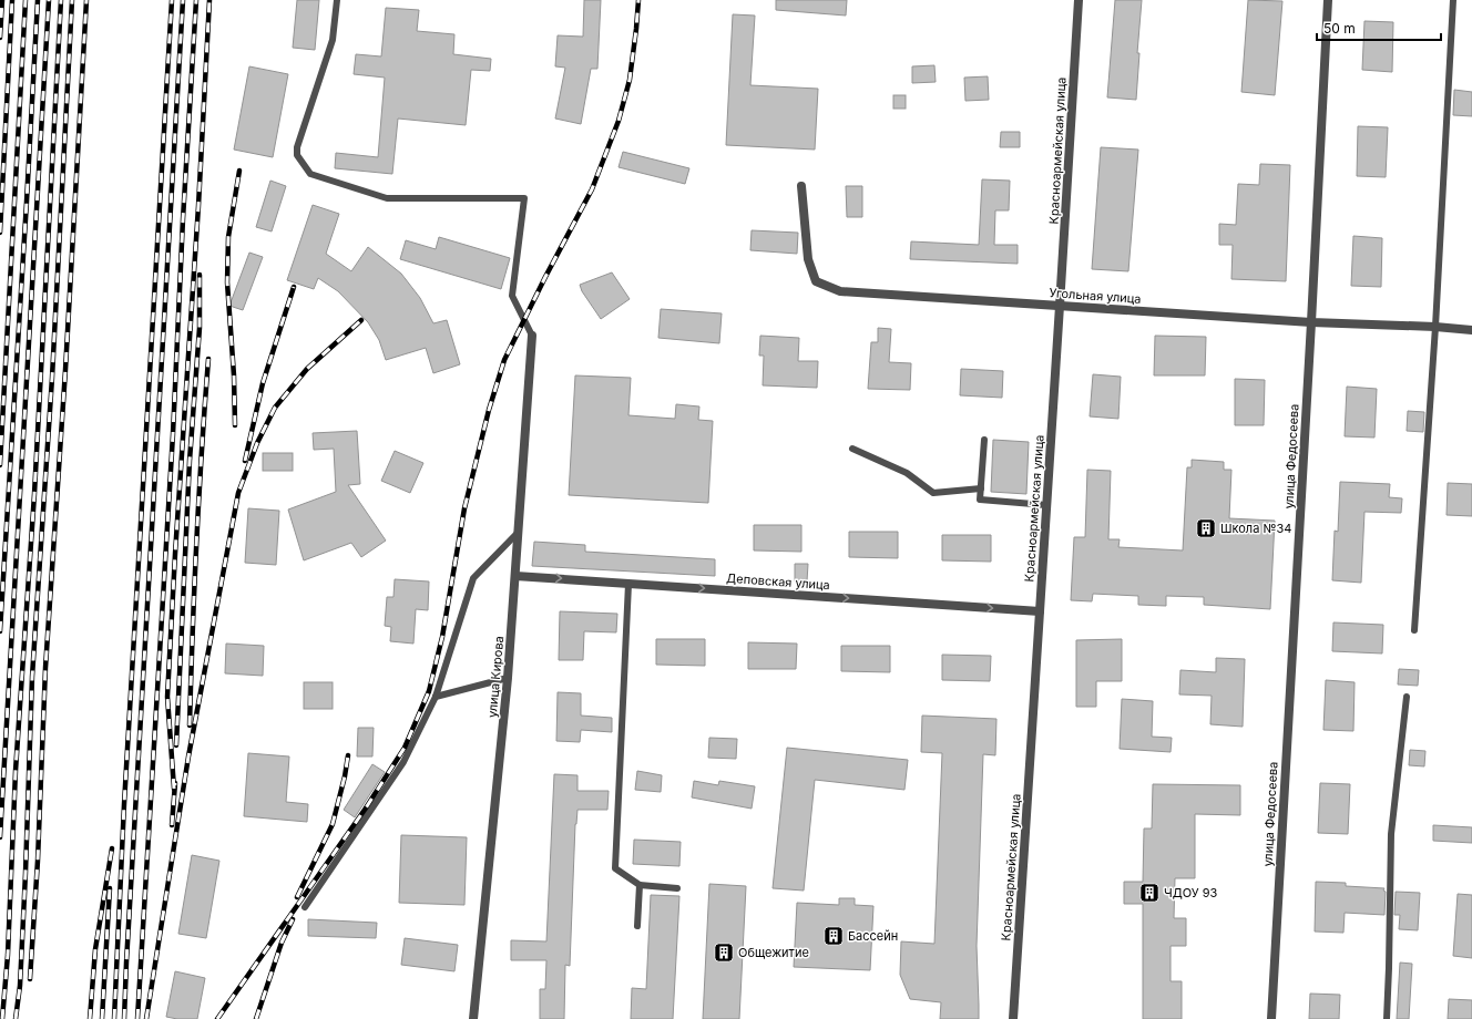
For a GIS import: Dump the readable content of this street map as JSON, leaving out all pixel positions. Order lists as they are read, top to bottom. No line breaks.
{"streets":{"street":["Красноармейская улица","Угольная улица","улица Федосеева","Деповская улица","улица Кирова"]},"crossings":[["Красноармейская улица","Угольная улица"],["Красноармейская улица","Деповская улица"],["Угольная улица","улица Федосеева"],["Деповская улица","улица Кирова"]],"one_way":["Деповская улица"],"places":{"building":["Школа №34","ЧДОУ 93","Бассейн","Общежитие"]},"scale_bar":"50 m"}
